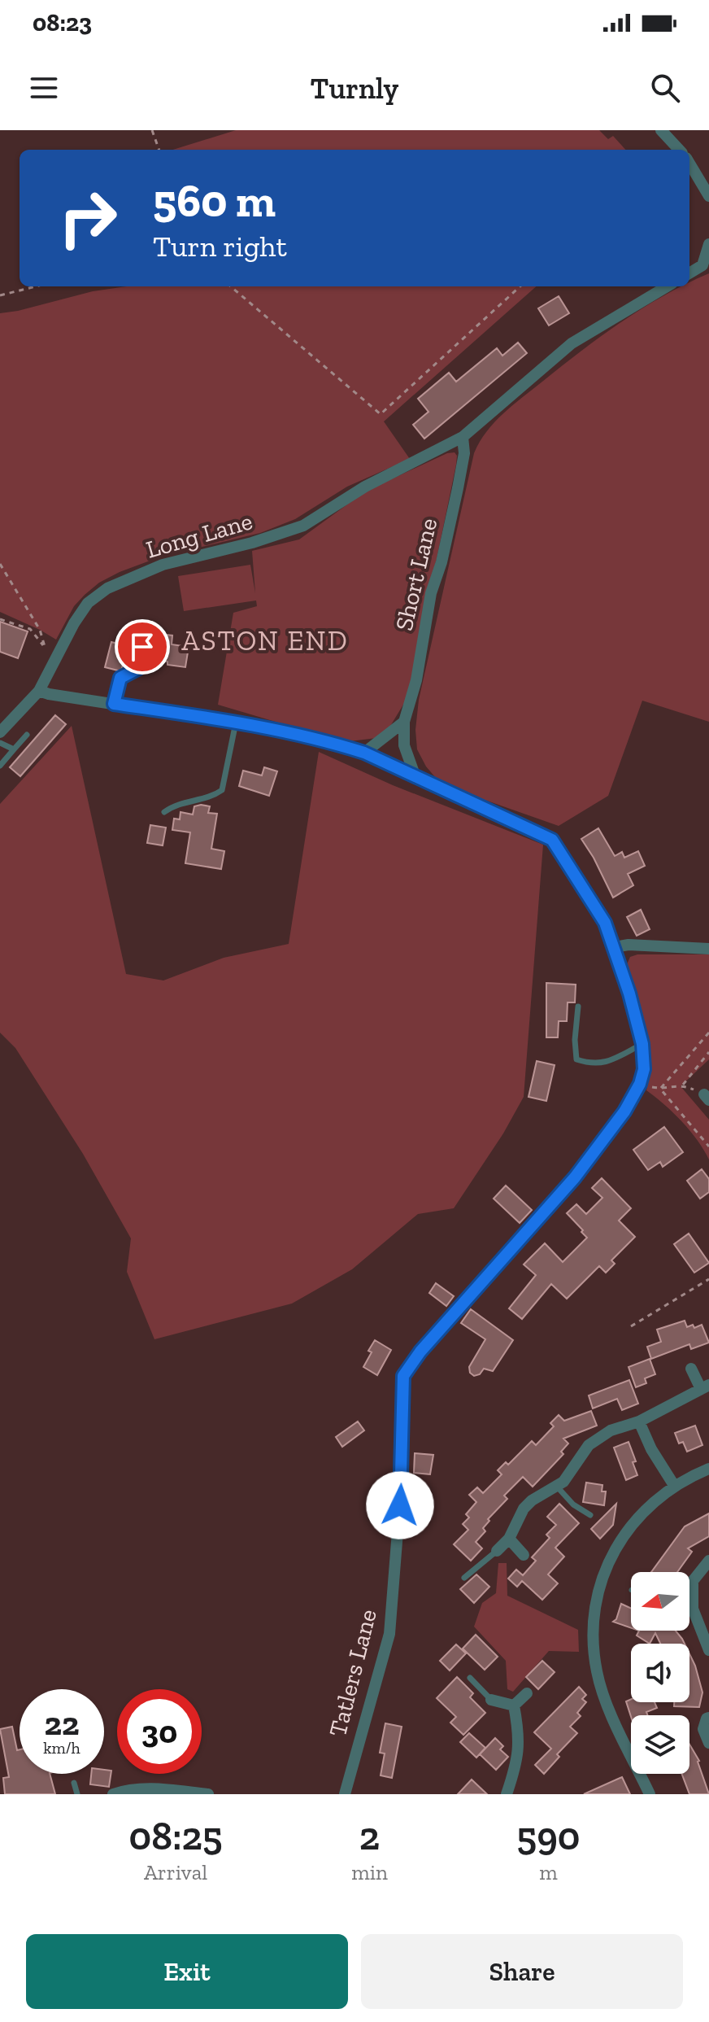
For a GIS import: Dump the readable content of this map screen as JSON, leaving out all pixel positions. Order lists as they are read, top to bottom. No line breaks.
{"streets":{"street":["Long Lane","Short Lane","Tatlers Lane"]},"crossings":[["Long Lane","Short Lane"],["Long Lane","Tatlers Lane"],["Short Lane","Tatlers Lane"]],"districts":["ASTON END"],"north":"left","page":{"status":"08:23","header":"Turnly","turn":["560 m","Turn right"],"speed":"22 km/h","limit":"30","eta":["08:25","Arrival","2","min","590","m"],"buttons":["Exit","Share"]}}
